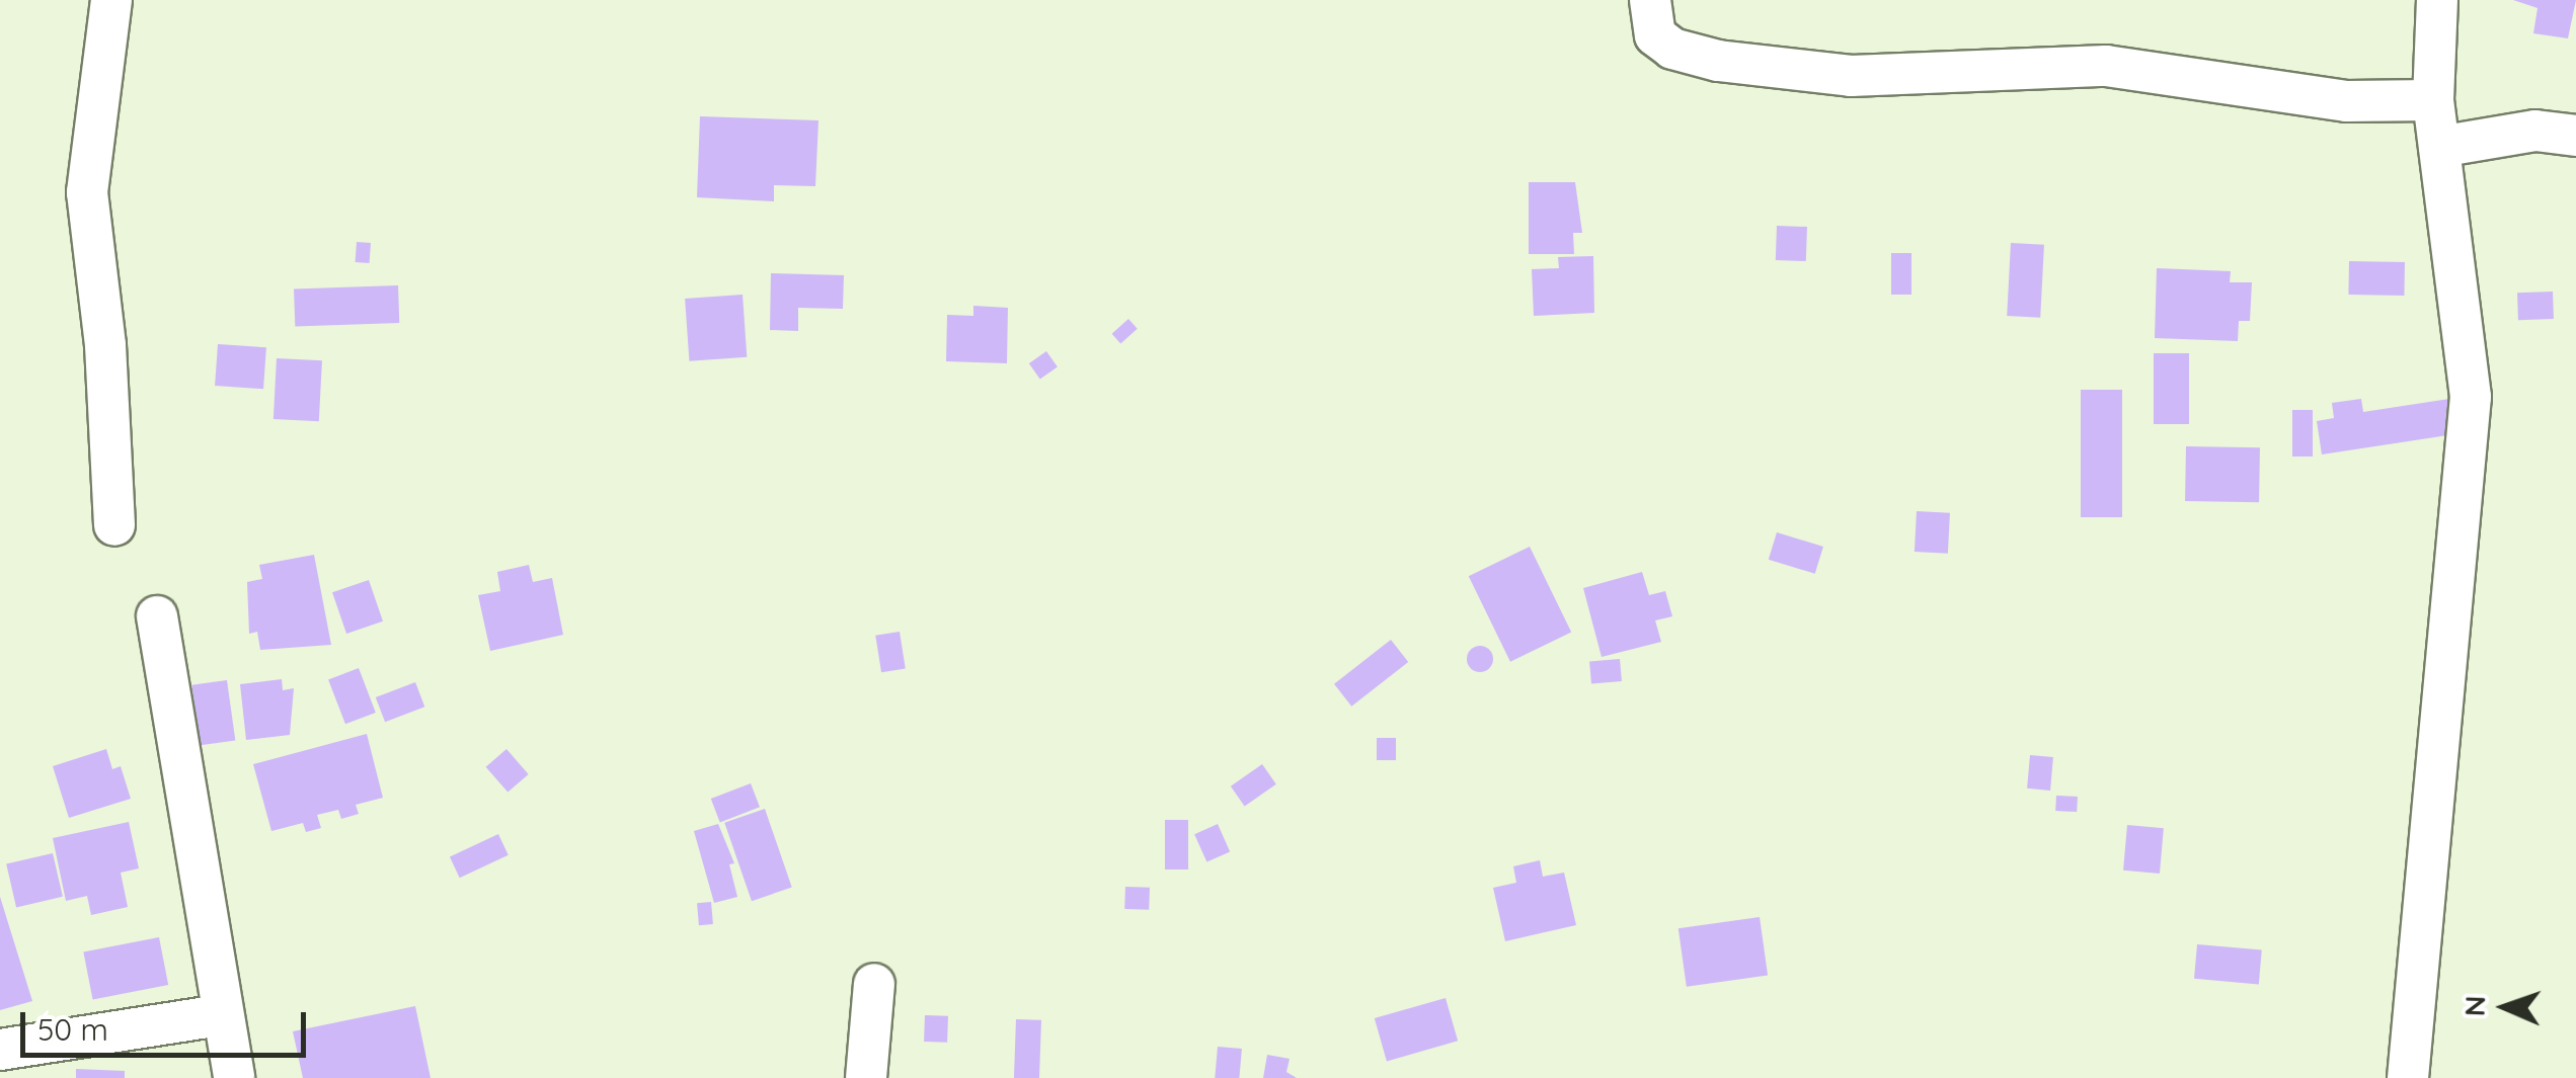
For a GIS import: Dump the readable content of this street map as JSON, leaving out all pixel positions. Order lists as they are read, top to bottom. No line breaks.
{"scale_bar":"50 m","north":"left"}
